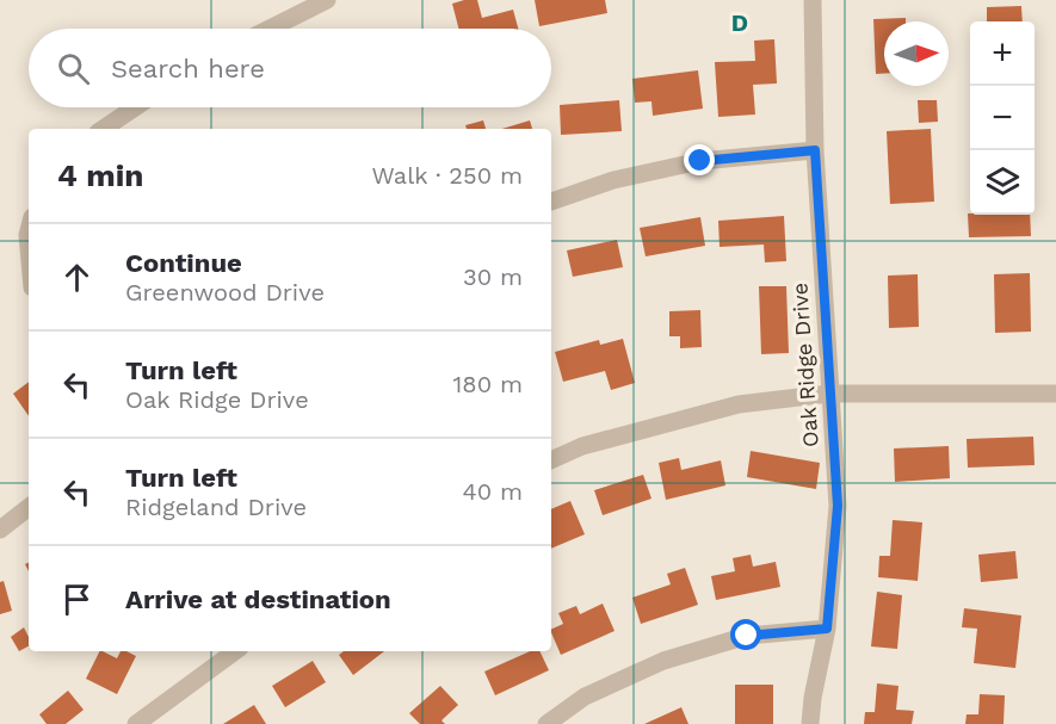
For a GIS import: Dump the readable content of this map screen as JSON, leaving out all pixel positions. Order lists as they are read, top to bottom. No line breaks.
{"streets":{"street":["Oak Ridge Drive"]},"north":"right","page":{"map_buttons":["+","−"],"search":"Search here","heading":["4 min","Walk · 250 m"],"list":[["Continue","Greenwood Drive","30 m"],["Turn left","Oak Ridge Drive","180 m"],["Turn left","Ridgeland Drive","40 m"],"Arrive at destination"]},"grid":{"columns":["D"]}}
